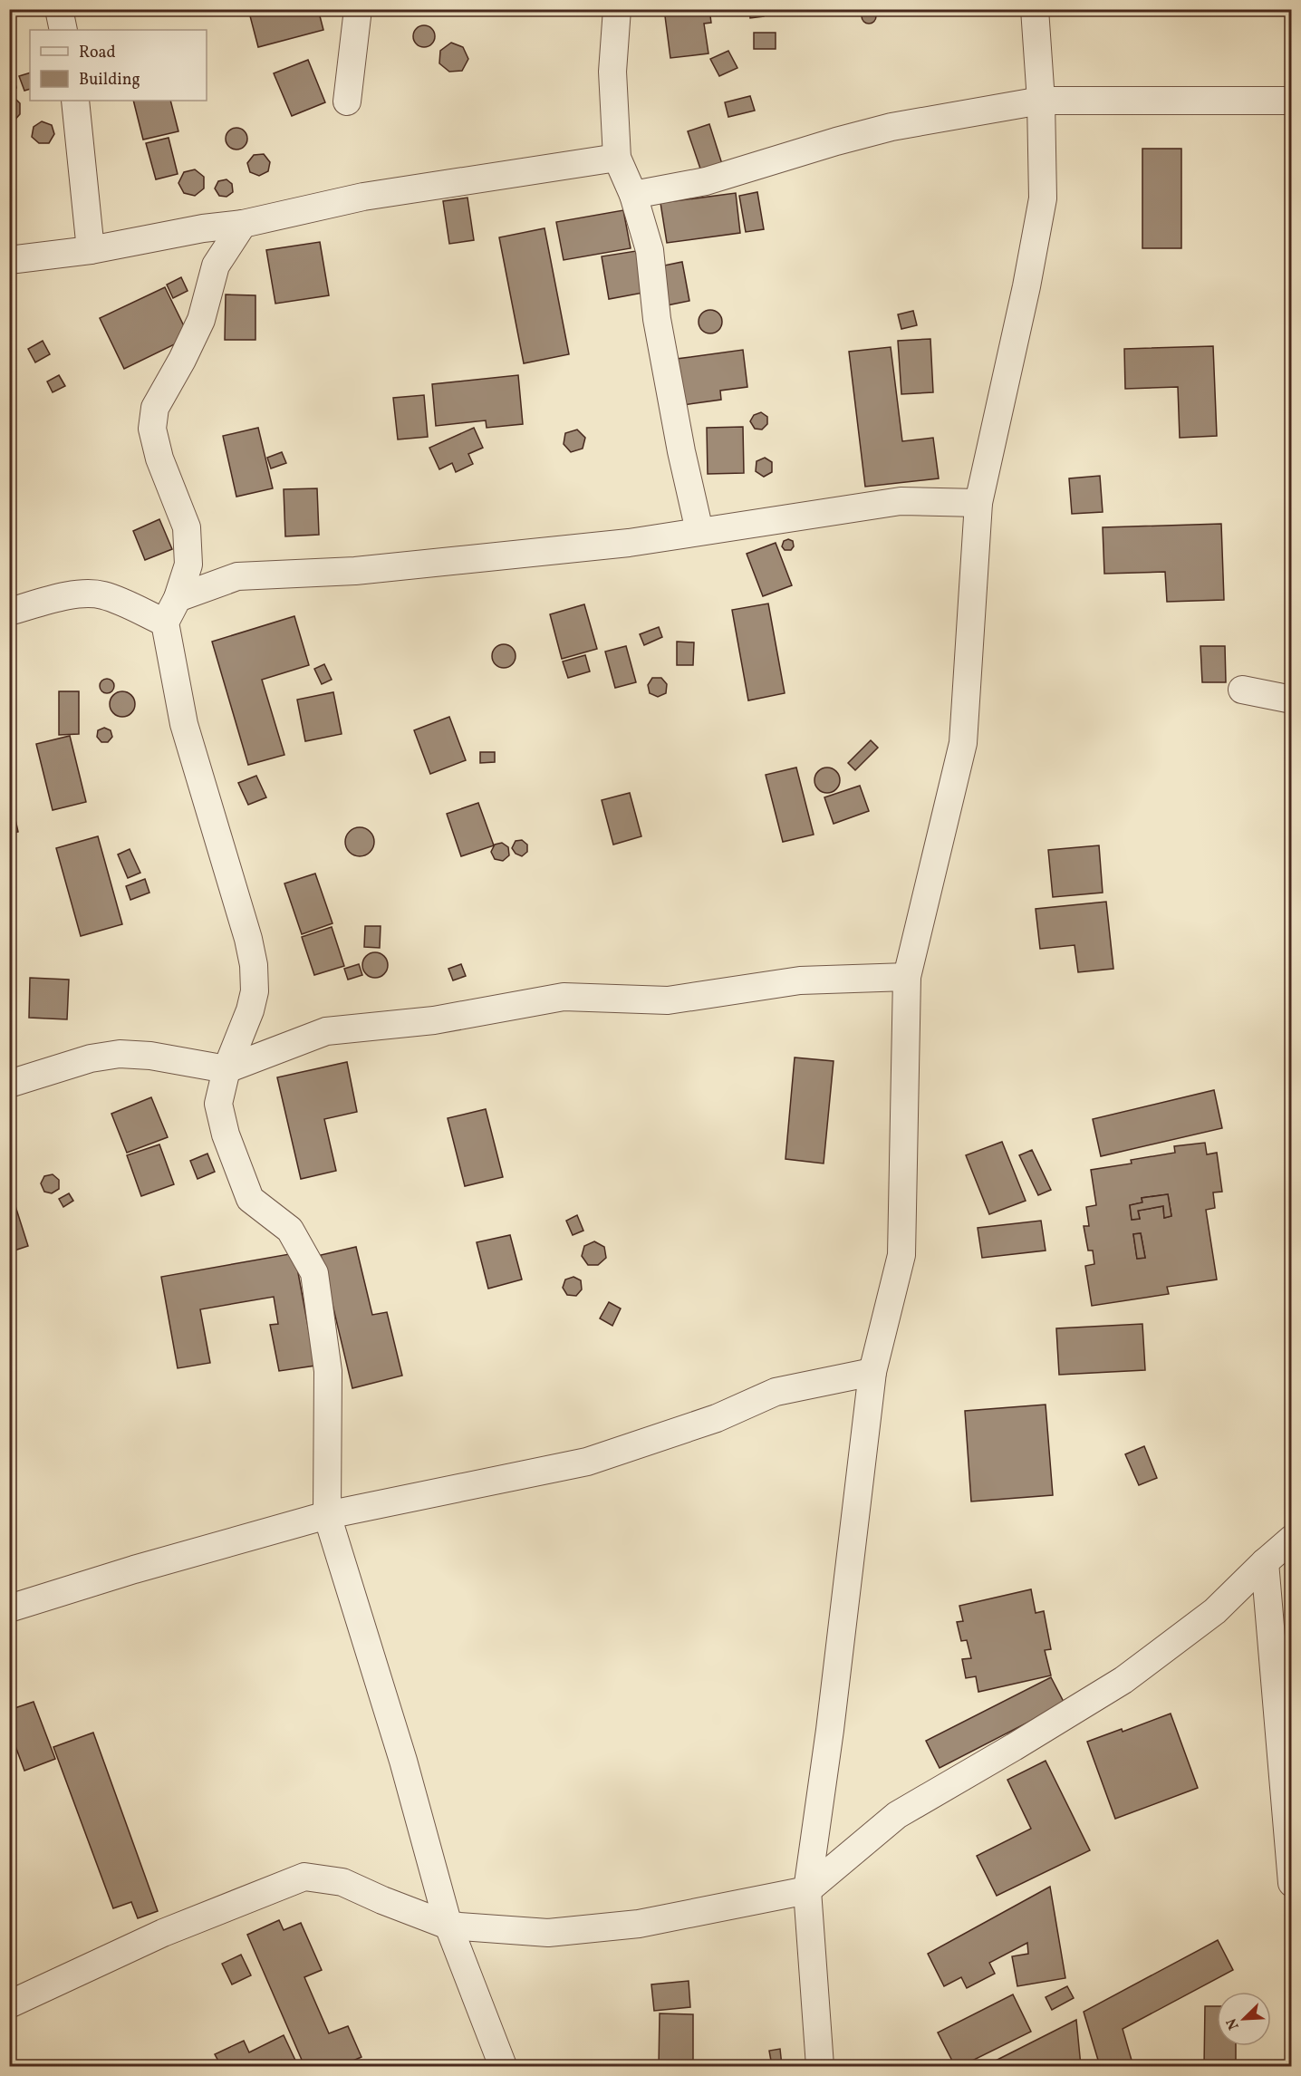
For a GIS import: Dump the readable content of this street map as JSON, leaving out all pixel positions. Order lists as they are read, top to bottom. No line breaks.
{"legend":["Road","Building"],"north":"bottom left"}
